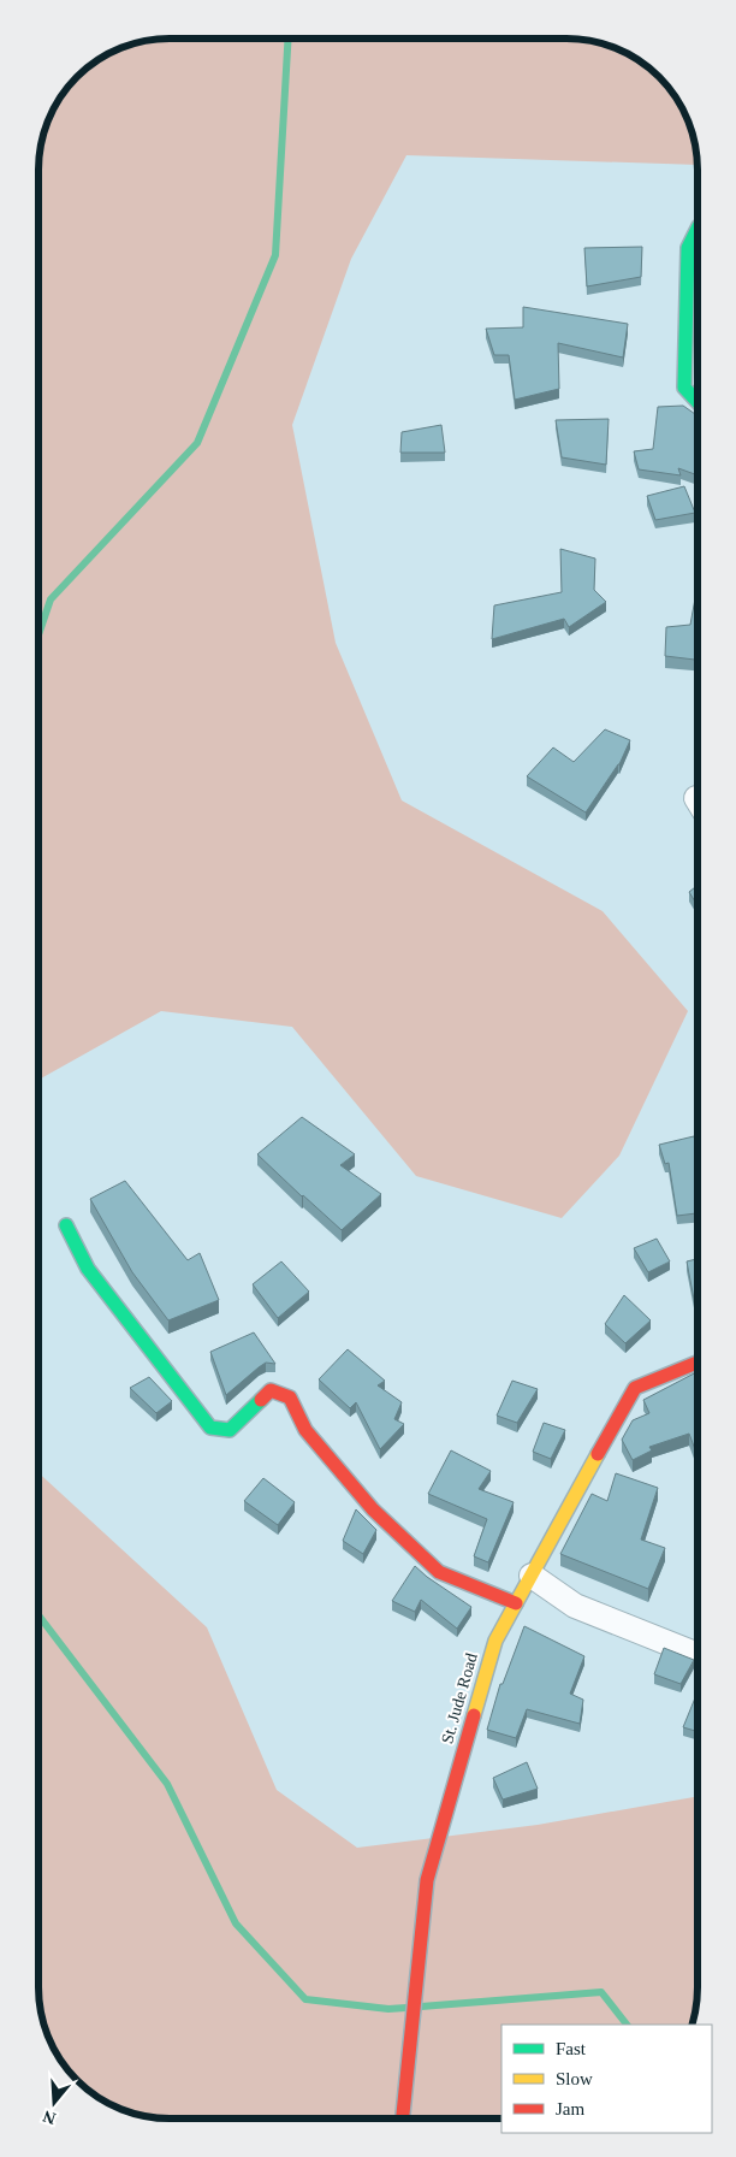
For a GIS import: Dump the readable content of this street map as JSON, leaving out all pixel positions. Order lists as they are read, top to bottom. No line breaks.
{"streets":{"street":["St. Jude Road"]},"legend":["Fast","Slow","Jam"],"north":"bottom"}
